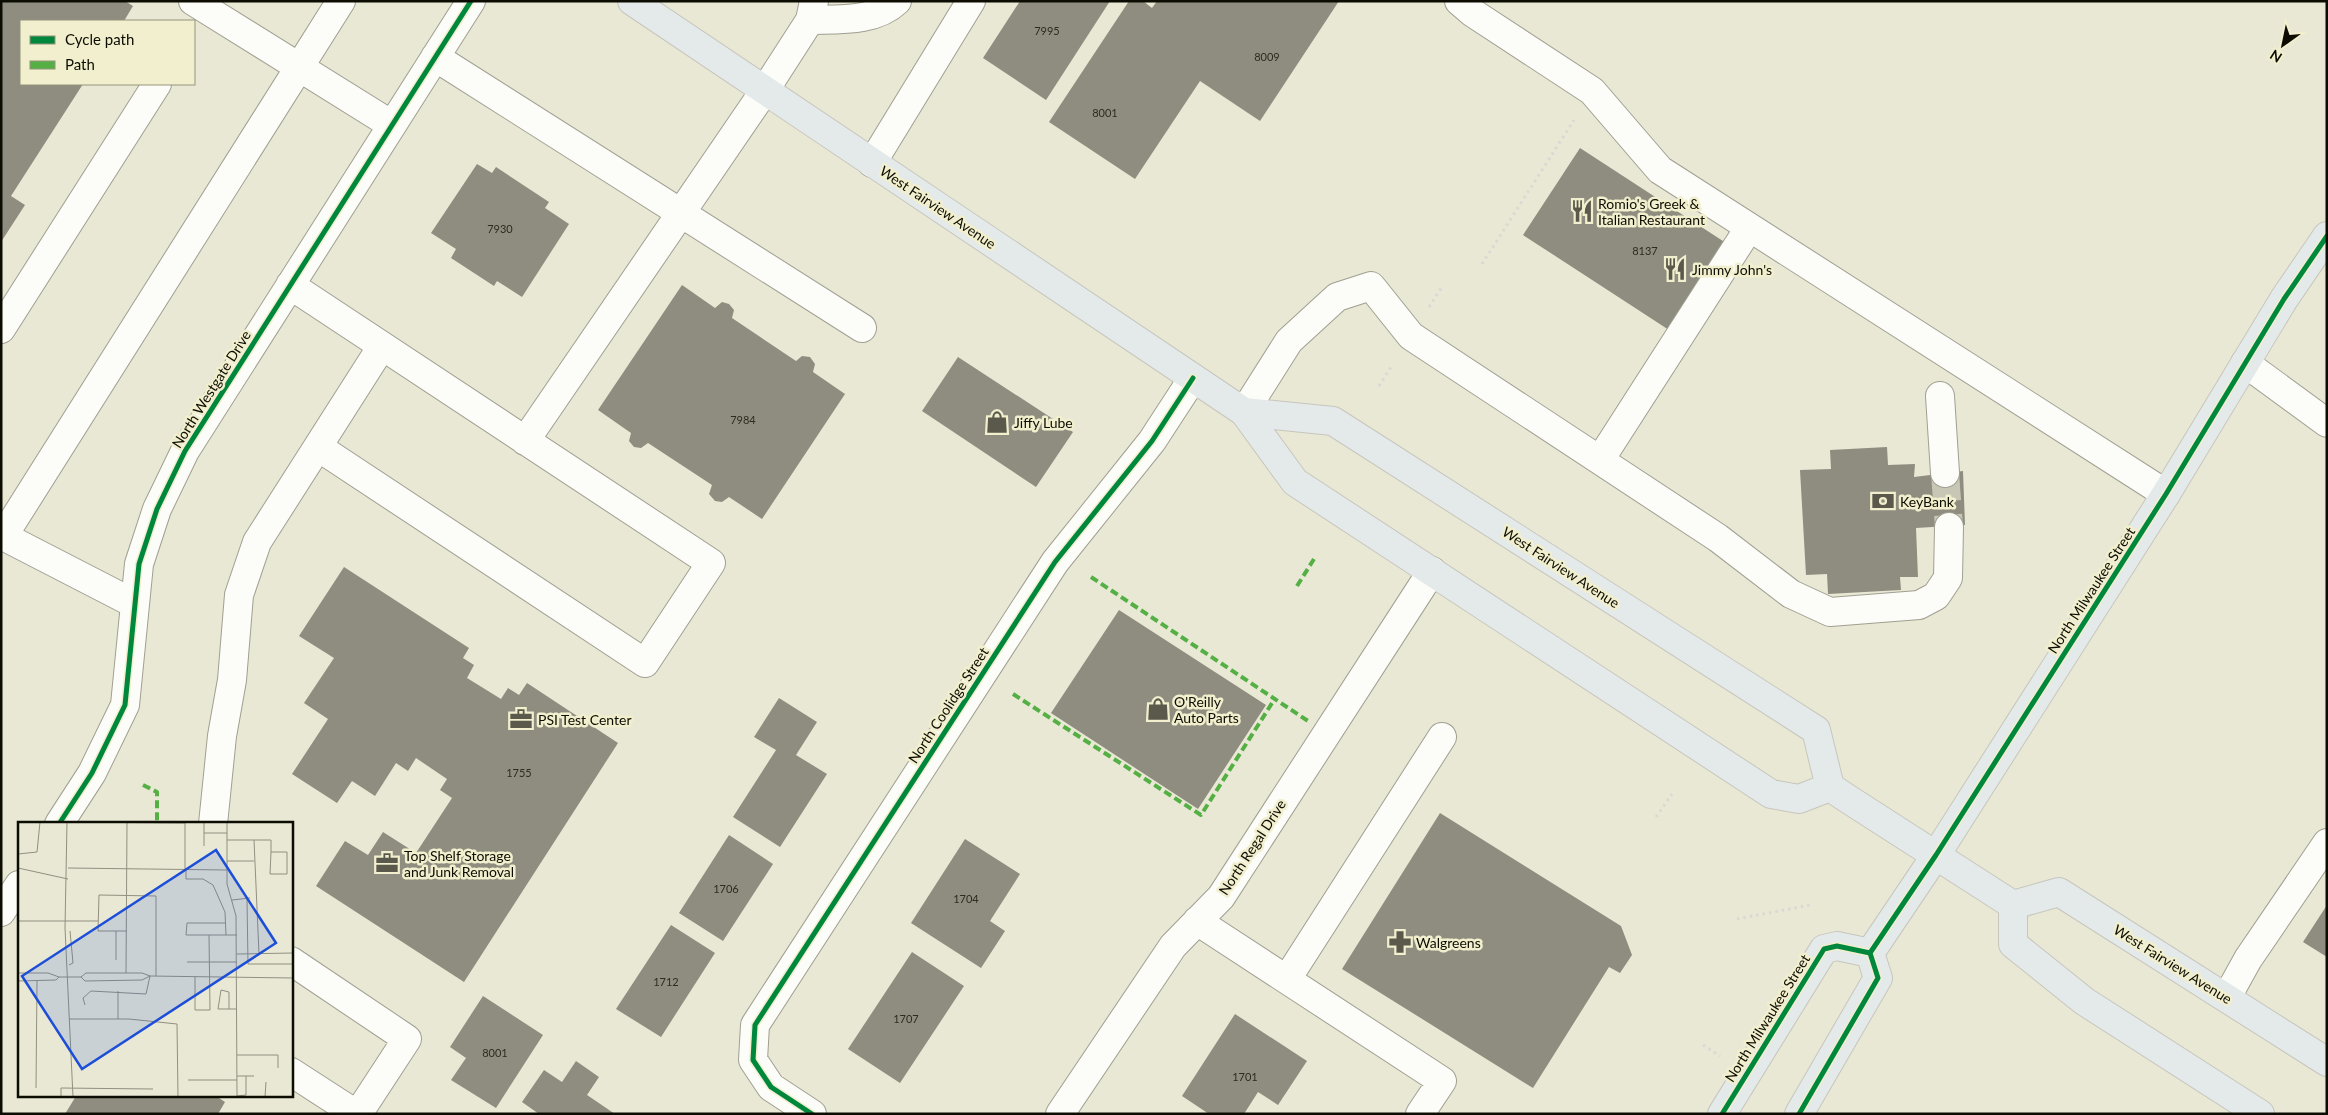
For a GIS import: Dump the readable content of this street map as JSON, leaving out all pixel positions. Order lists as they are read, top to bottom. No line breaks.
{"streets":{"main road":["West Fairview Avenue","North Milwaukee Street"],"street":["North Westgate Drive","North Coolidge Street","North Regal Drive"]},"crossings":[["West Fairview Avenue","North Coolidge Street"],["West Fairview Avenue","North Regal Drive"]],"places":{"restaurant":["Romio's Greek & Italian Restaurant","Jimmy John's"],"shop":["Jiffy Lube","O'Reilly Auto Parts"],"bank":["KeyBank"],"office":["PSI Test Center","Top Shelf Storage and Junk Removal"],"pharmacy":["Walgreens"]},"house_numbers":["7995","8009","8001","7930","8137","7984","1755","1706","1704","1712","1707","8001","1701"],"legend":["Cycle path","Path"],"north":"bottom left"}
